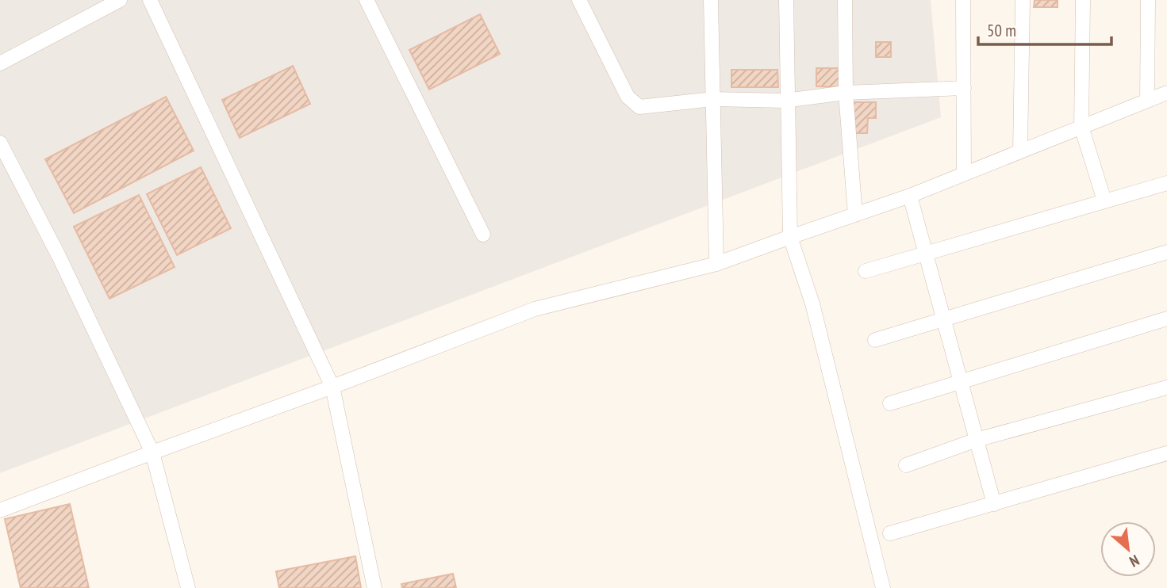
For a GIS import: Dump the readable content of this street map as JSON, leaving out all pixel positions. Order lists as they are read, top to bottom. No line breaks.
{"scale_bar":"50 m","north":"bottom right"}
